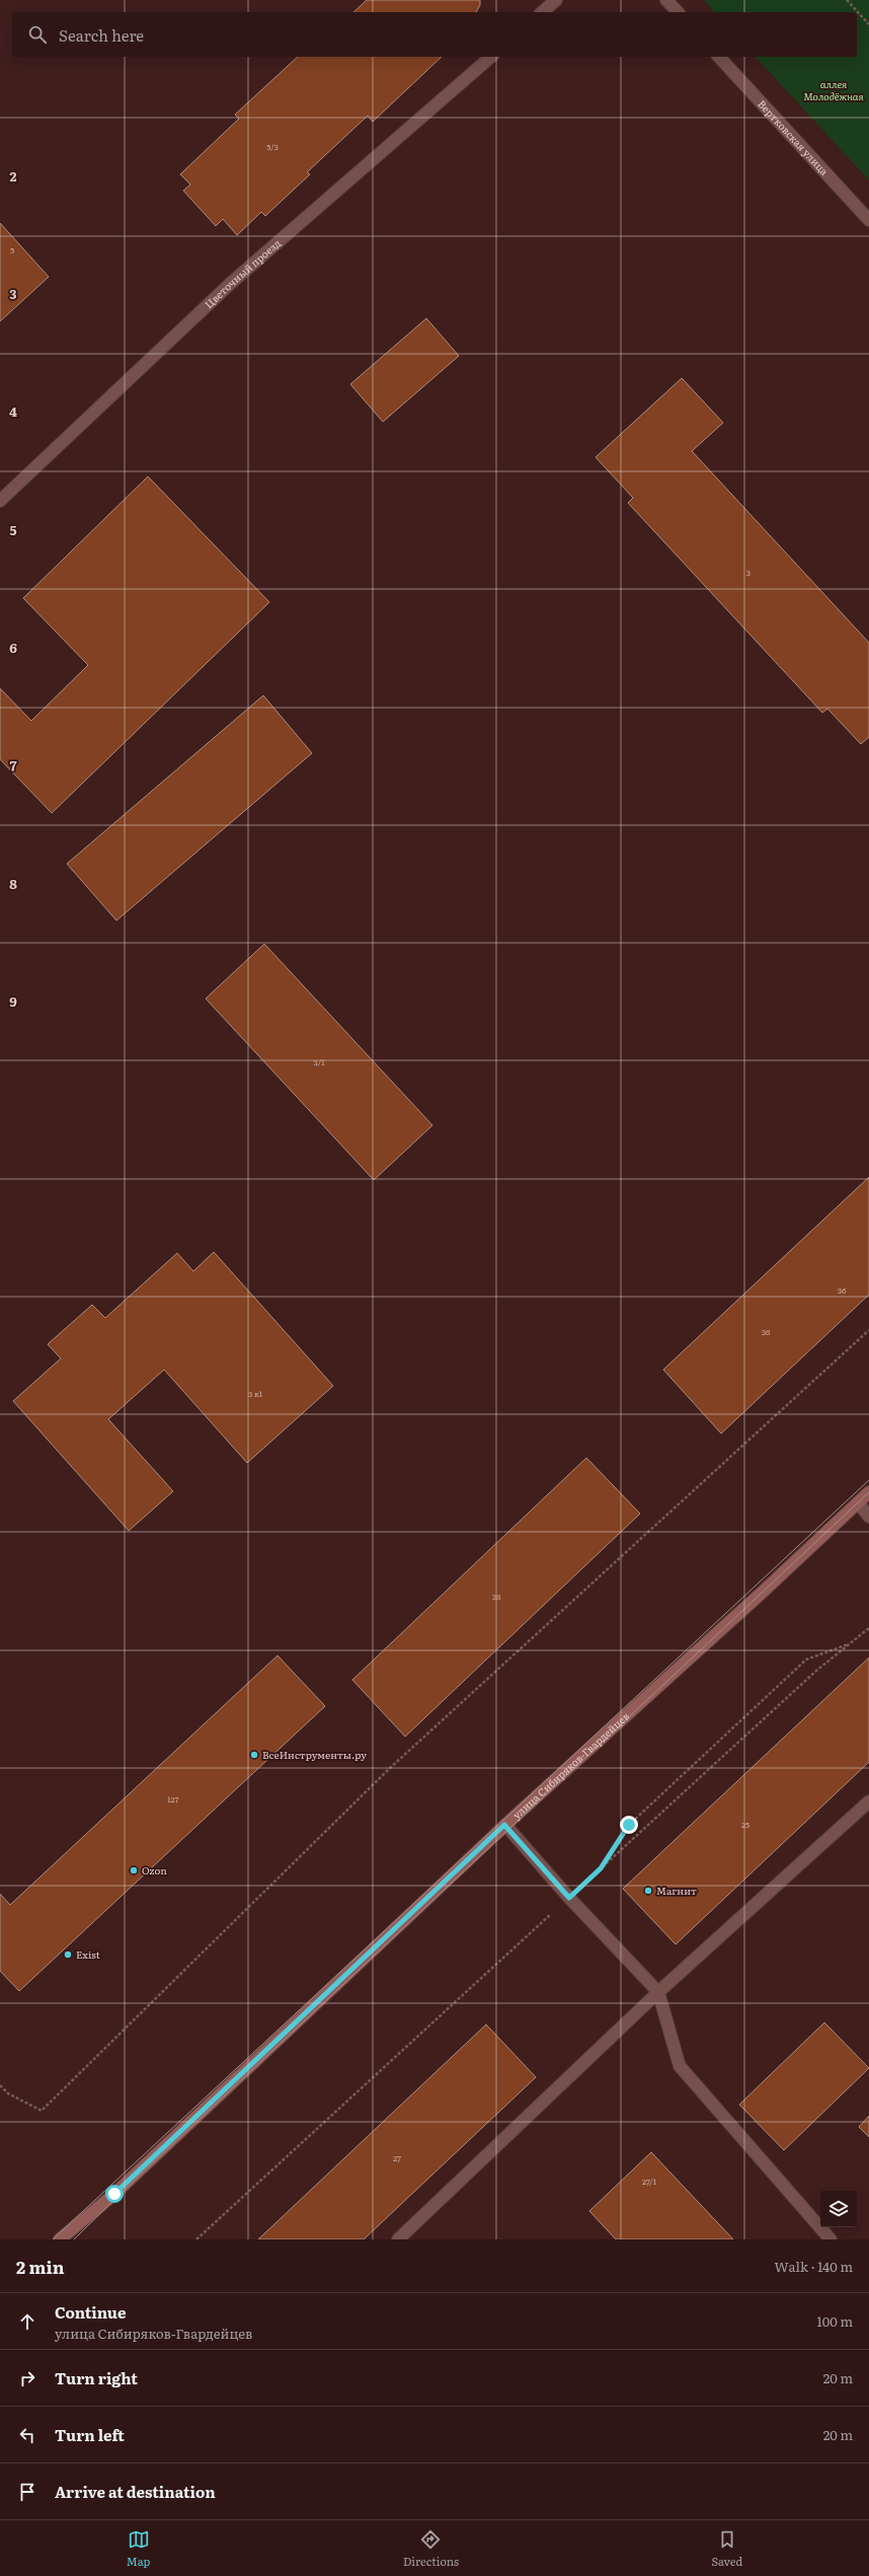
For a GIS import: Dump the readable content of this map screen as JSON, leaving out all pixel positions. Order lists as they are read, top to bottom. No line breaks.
{"streets":{"main road":["улица Сибиряков-Гвардейцев"],"street":["Вертковская улица","Цветочный проезд"]},"parks":["аллея Молодёжная"],"places":["ВсеИнструменты.ру","Ozon","Магнит","Exist"],"house_numbers":["5/3","5","3","3/1","36","36","3 к1","38","127","25","27","27/1"],"page":{"search":"Search here","heading":["2 min","Walk · 140 m"],"list":[["Continue","улица Сибиряков-Гвардейцев","100 m"],["Turn right","20 m"],["Turn left","20 m"],"Arrive at destination"],"nav":["Map","Directions","Saved"]},"grid":{"rows":["2","3","4","5","6","7","8","9"]}}
